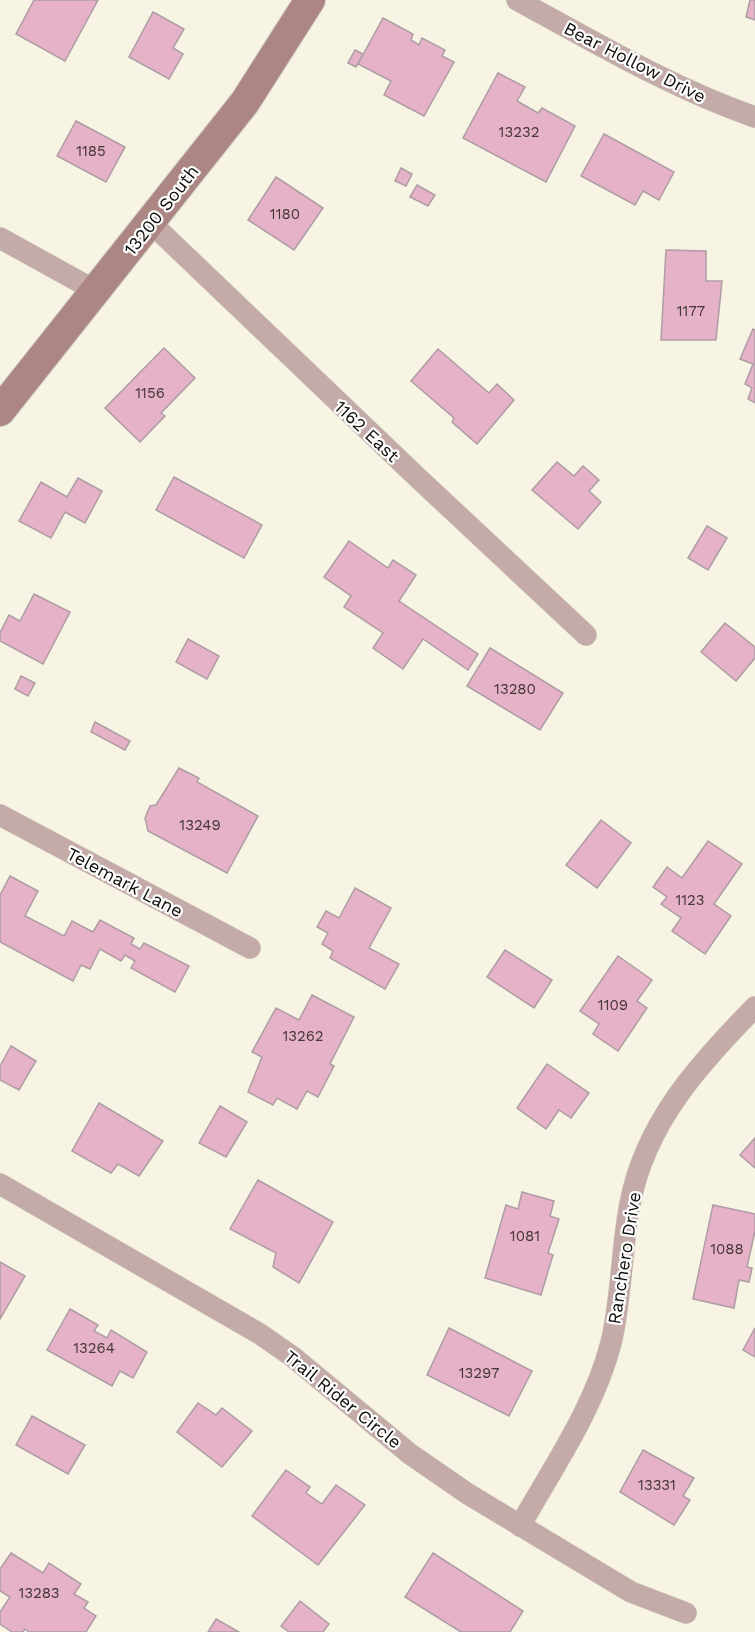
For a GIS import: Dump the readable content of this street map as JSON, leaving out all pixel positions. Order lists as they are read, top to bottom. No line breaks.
{"streets":{"street":["Bear Hollow Drive","13200 South","1162 East","Telemark Lane","Ranchero Drive","Trail Rider Circle"]},"crossings":[["13200 South","1162 East"],["Ranchero Drive","Trail Rider Circle"]],"house_numbers":["13232","1185","1180","1177","1156","13280","13249","1123","1109","13262","1081","1088","13264","13297","13331","13283"]}
